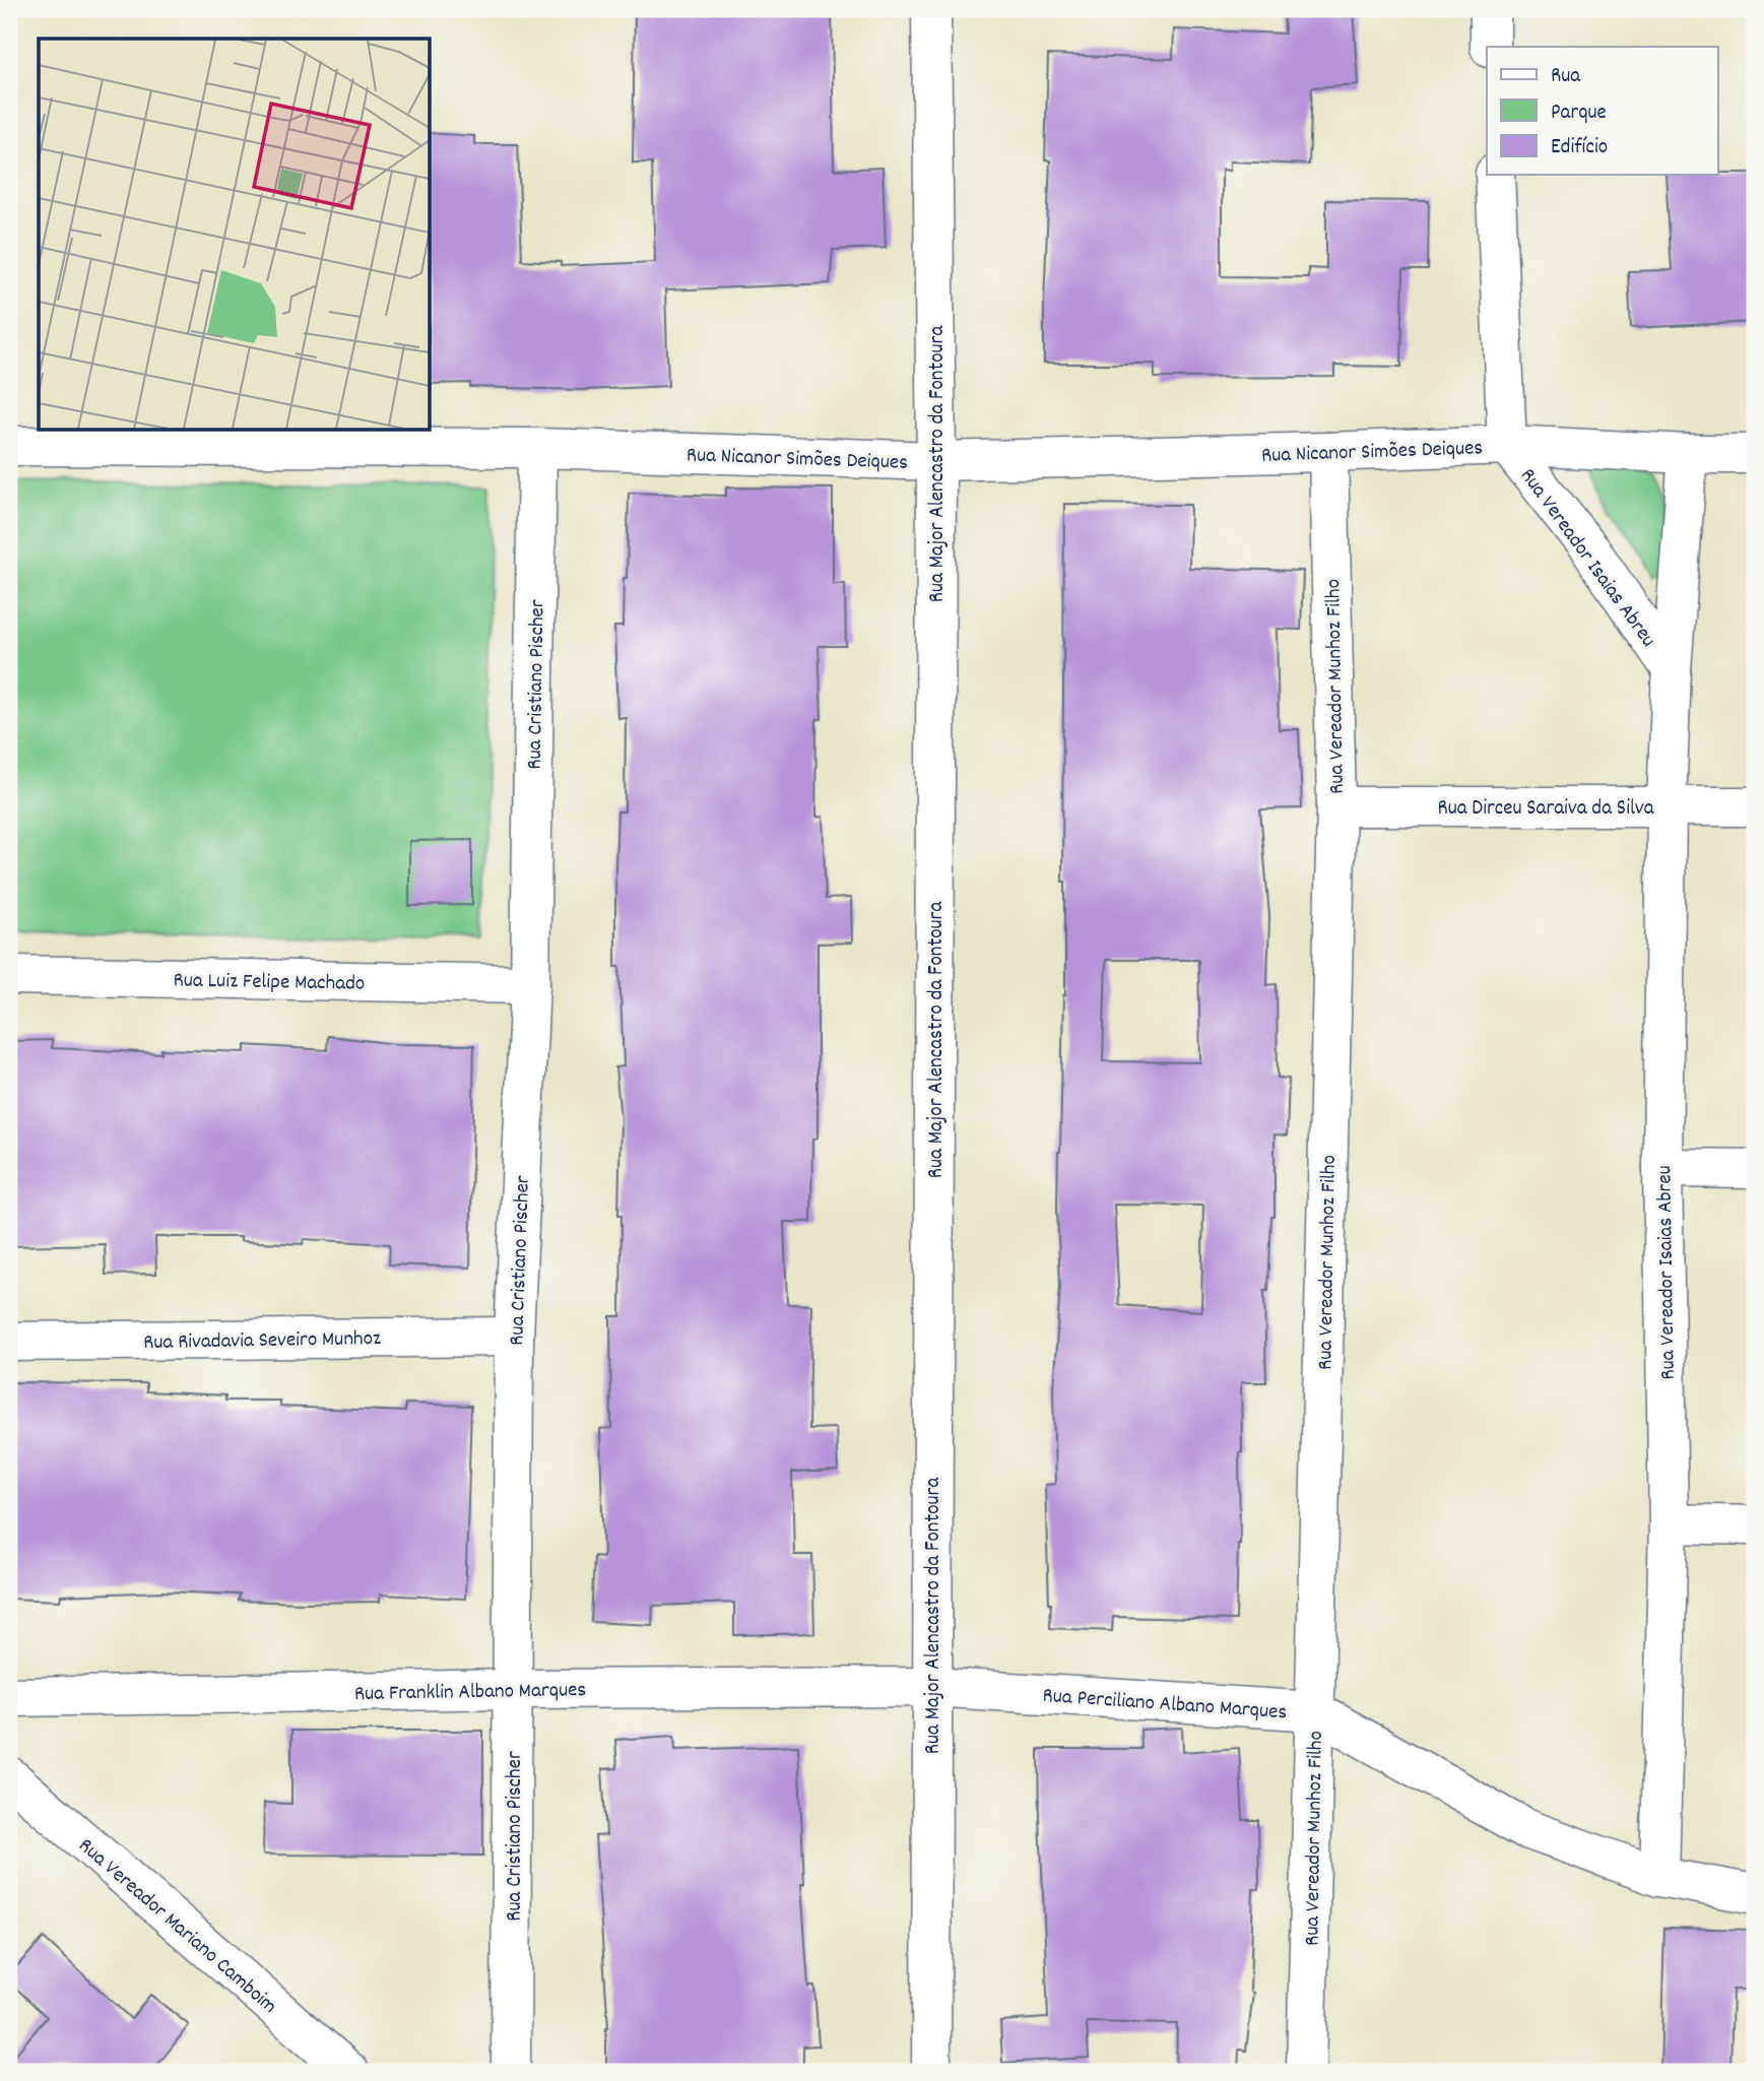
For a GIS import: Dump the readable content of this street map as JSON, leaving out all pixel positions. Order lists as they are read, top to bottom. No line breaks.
{"streets":{"street":["Rua Nicanor Simões Deiques","Rua Major Alencastro da Fontoura","Rua Vereador Isaias Abreu","Rua Cristiano Pischer","Rua Vereador Munhoz Filho","Rua Dirceu Saraiva da Silva","Rua Luiz Felipe Machado","Rua Rivadavia Seveiro Munhoz","Rua Franklin Albano Marques","Rua Perciliano Albano Marques","Rua Vereador Mariano Camboim"]},"crossings":[["Rua Nicanor Simões Deiques","Rua Major Alencastro da Fontoura"],["Rua Nicanor Simões Deiques","Rua Vereador Isaias Abreu"],["Rua Nicanor Simões Deiques","Rua Cristiano Pischer"],["Rua Nicanor Simões Deiques","Rua Vereador Munhoz Filho"],["Rua Major Alencastro da Fontoura","Rua Franklin Albano Marques"],["Rua Major Alencastro da Fontoura","Rua Perciliano Albano Marques"],["Rua Vereador Isaias Abreu","Rua Dirceu Saraiva da Silva"],["Rua Vereador Isaias Abreu","Rua Perciliano Albano Marques"],["Rua Cristiano Pischer","Rua Luiz Felipe Machado"],["Rua Cristiano Pischer","Rua Rivadavia Seveiro Munhoz"],["Rua Cristiano Pischer","Rua Franklin Albano Marques"],["Rua Vereador Munhoz Filho","Rua Dirceu Saraiva da Silva"],["Rua Vereador Munhoz Filho","Rua Perciliano Albano Marques"],["Rua Franklin Albano Marques","Rua Perciliano Albano Marques"]],"legend":["Rua","Parque","Edifício"]}
